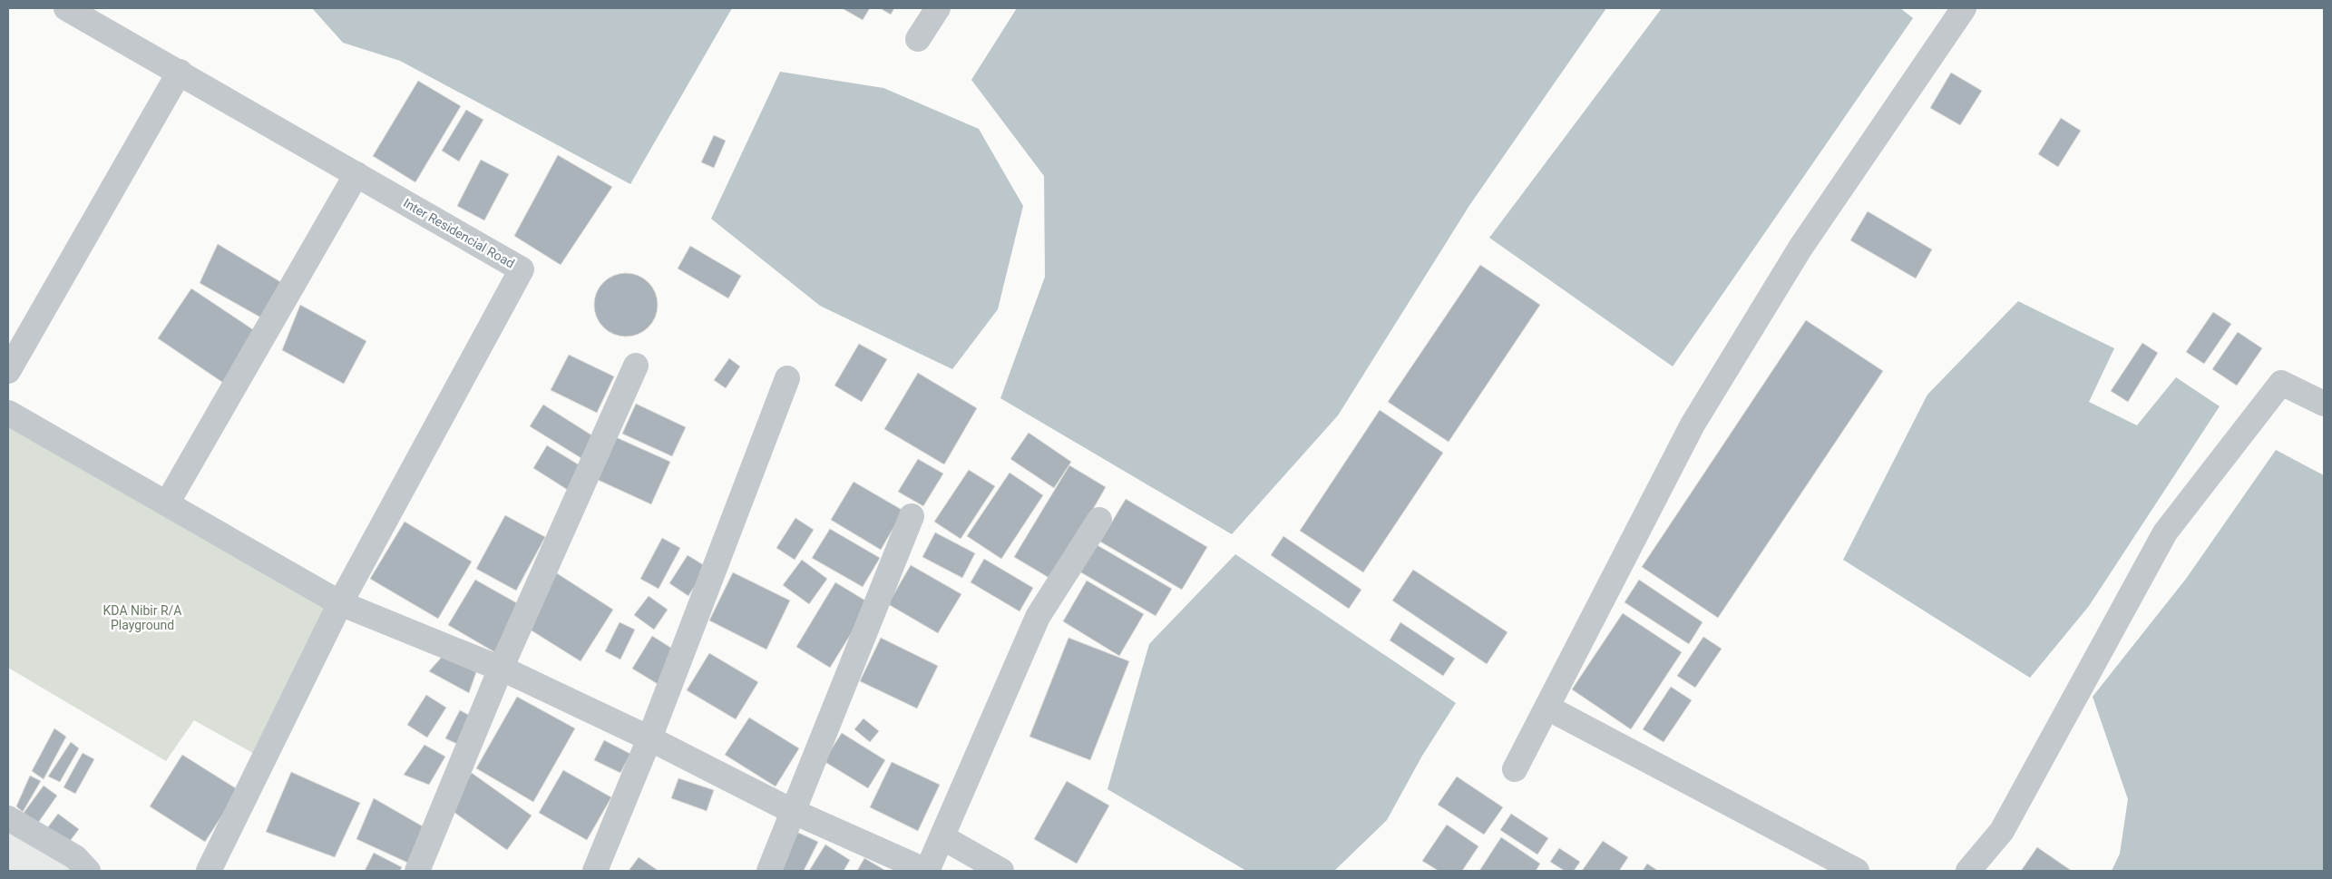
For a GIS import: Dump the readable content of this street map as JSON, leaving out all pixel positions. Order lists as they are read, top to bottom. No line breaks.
{"streets":{"street":["Inter Residencial Road"]},"parks":["KDA Nibir R/A Playground"]}
